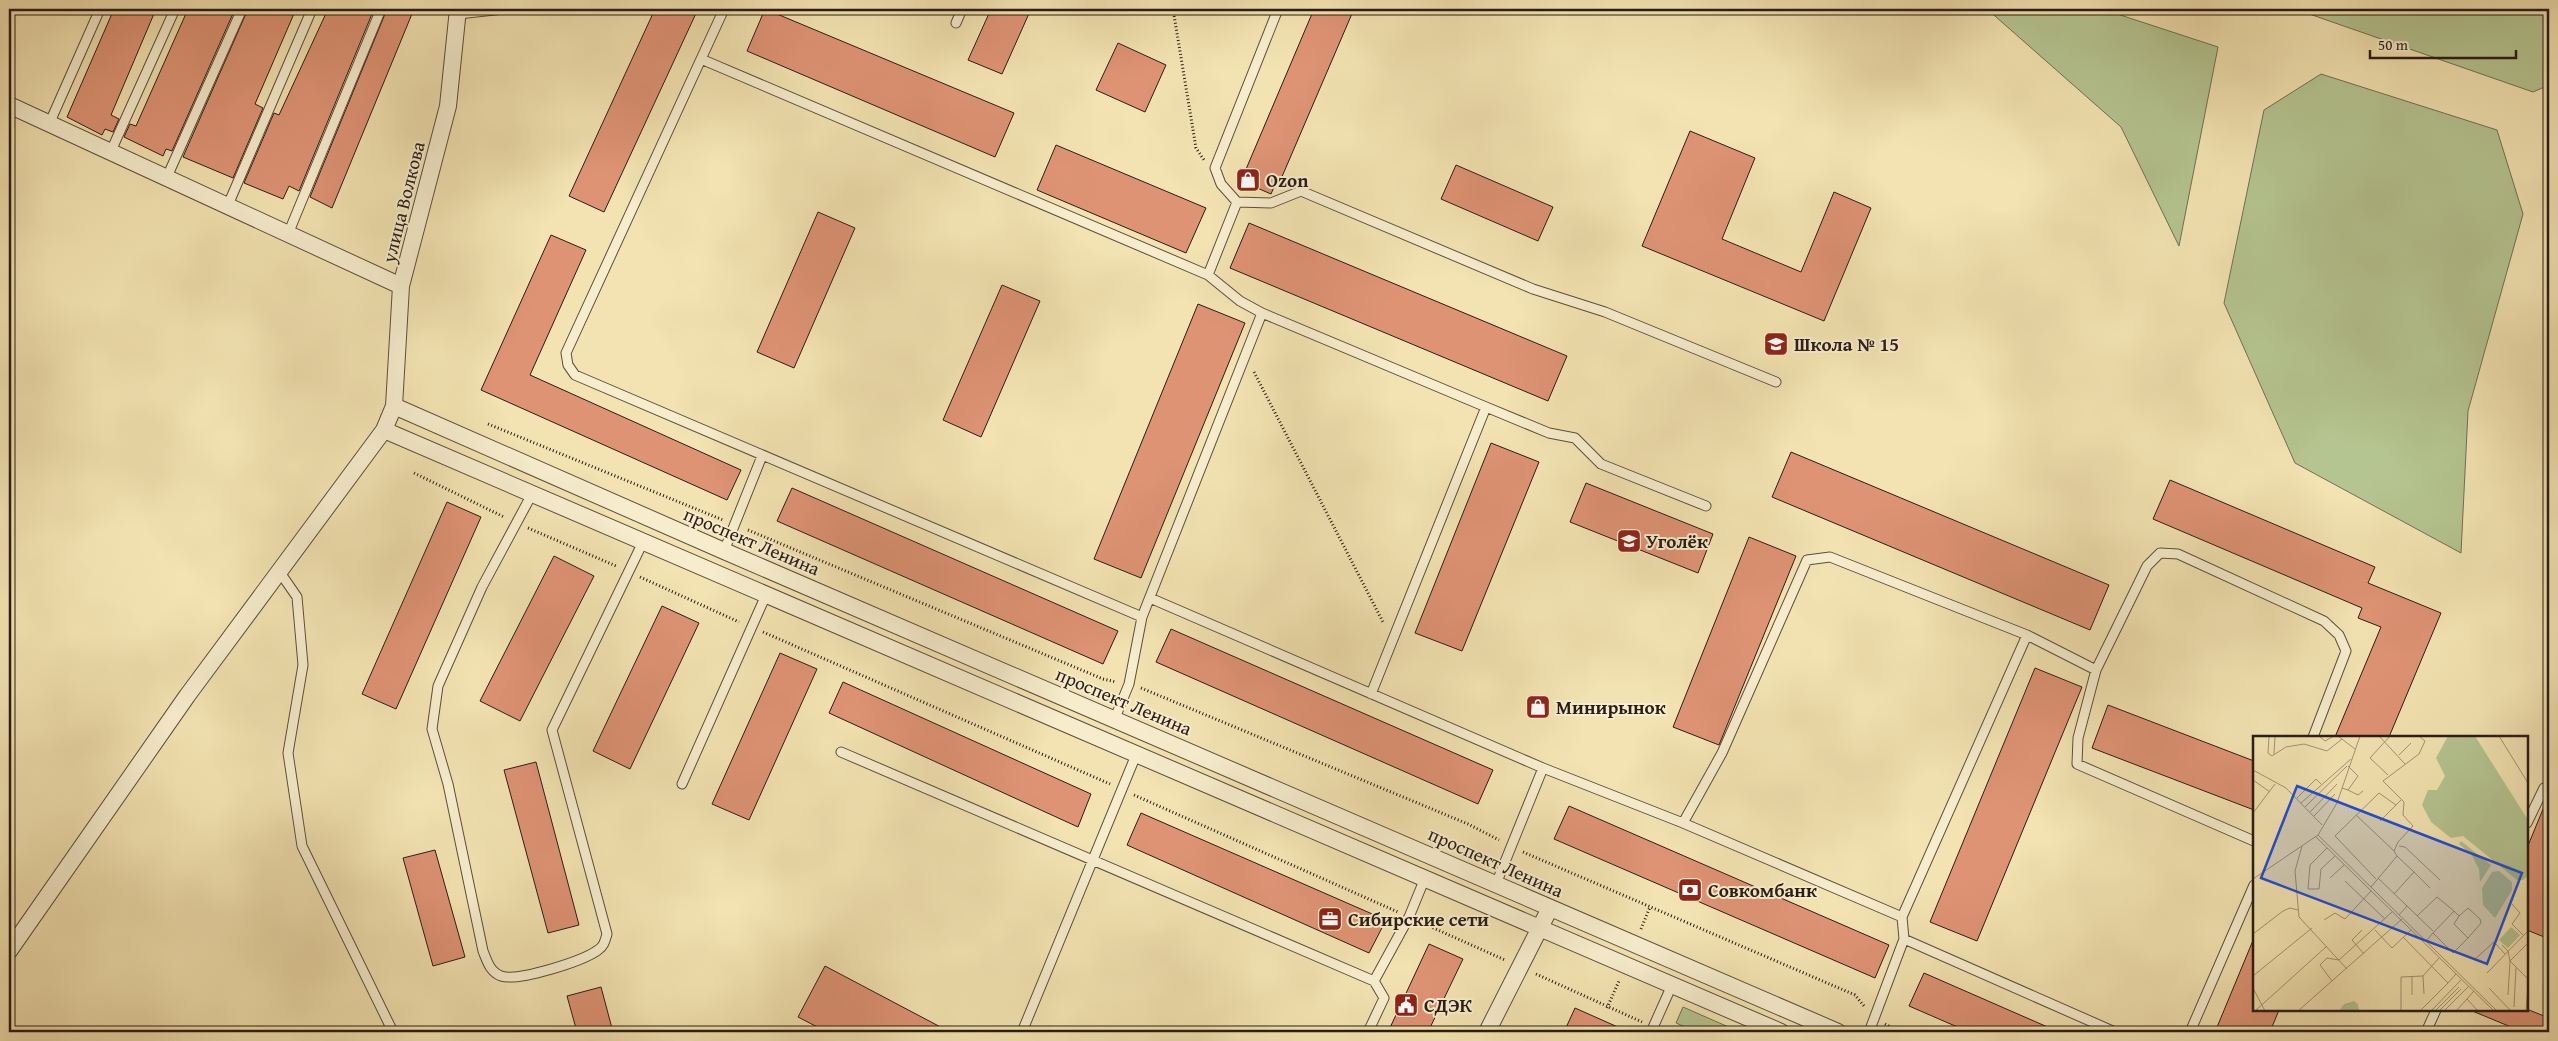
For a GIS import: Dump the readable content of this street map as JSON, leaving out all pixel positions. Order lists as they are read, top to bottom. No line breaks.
{"streets":{"street":["улица Волкова","проспект Ленина"]},"crossings":[["улица Волкова","проспект Ленина"]],"places":{"shop":["Ozon","Минирынок"],"school or university":["Школа № 15","Уголёк"],"bank":["Совкомбанк"],"office":["Сибирские сети"],"public building":["СДЭК"]},"scale_bar":"50 m"}
